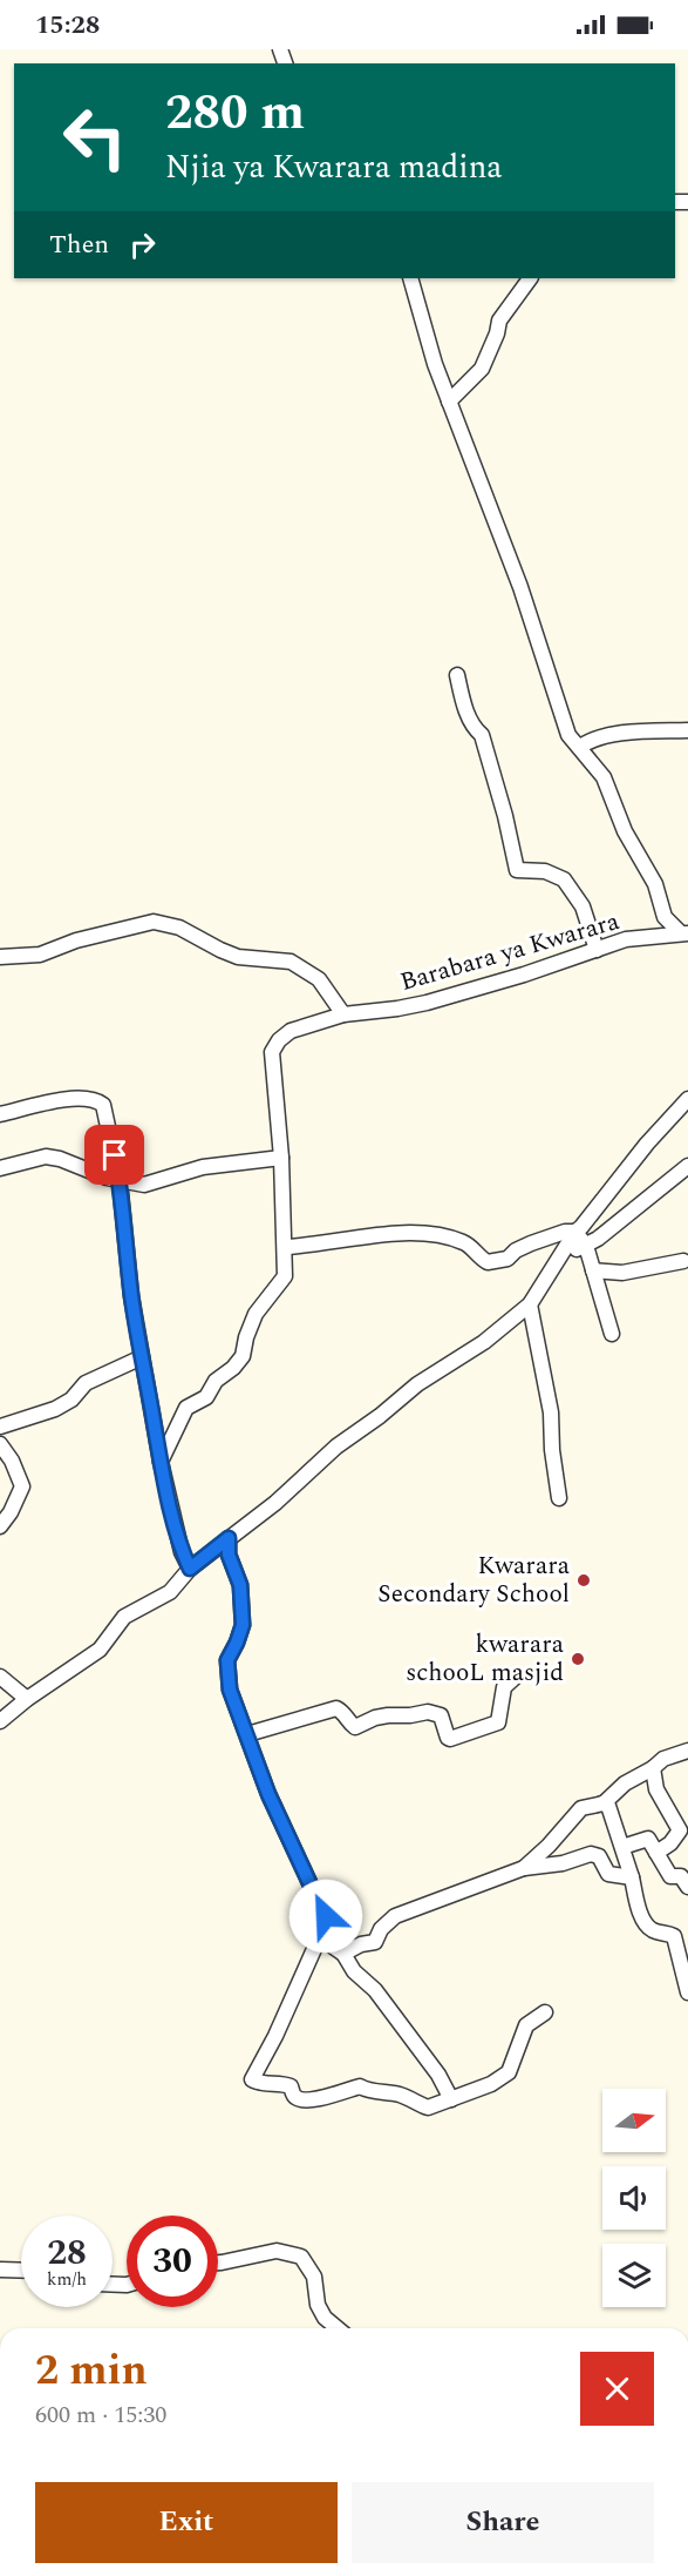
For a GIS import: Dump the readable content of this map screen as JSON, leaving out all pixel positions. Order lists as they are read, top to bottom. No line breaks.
{"streets":{"street":["Barabara ya Kwarara"]},"places":["Kwarara Secondary School","kwarara schooL masjid"],"north":"right","page":{"status":"15:28","turn":["280 m","Njia ya Kwarara madina"],"then":"Then","speed":"28 km/h","limit":"30","heading":["2 min","600 m · 15:30"],"buttons":["Exit","Share"]}}
